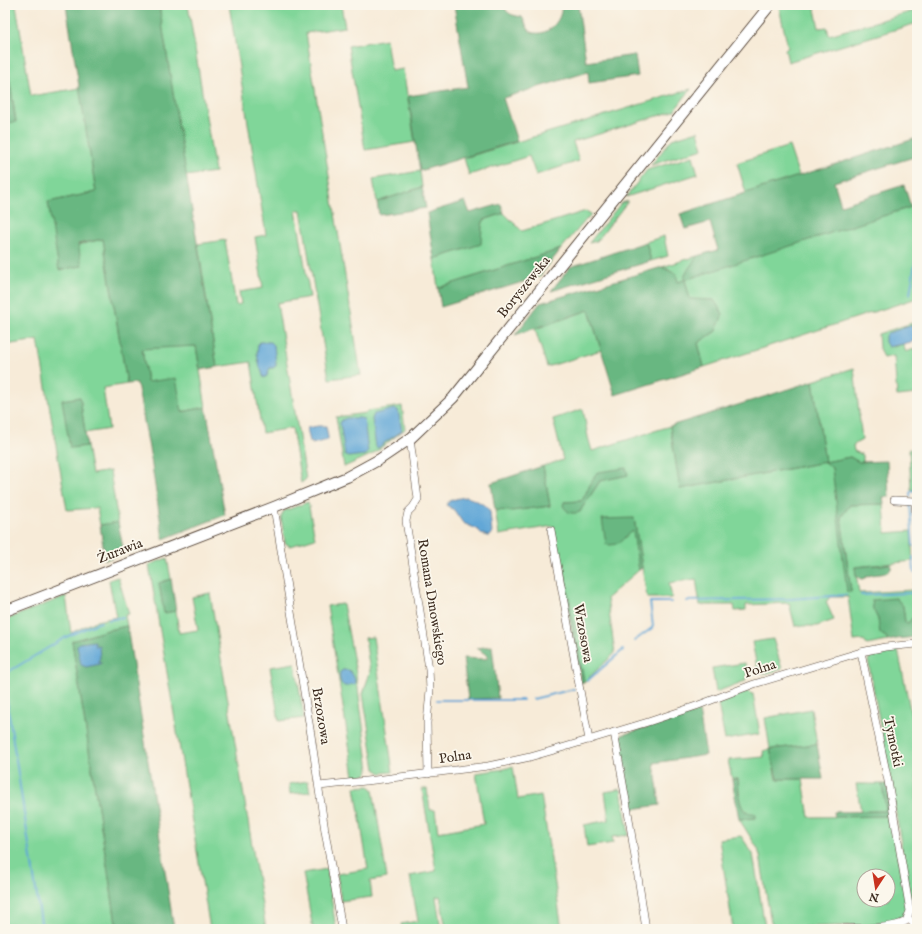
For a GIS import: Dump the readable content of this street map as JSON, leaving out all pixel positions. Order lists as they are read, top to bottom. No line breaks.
{"streets":{"main road":["Boryszewska","Żurawia"],"street":["Romana Dmowskiego","Wrzosowa","Polna","Brzozowa","Tymotki"]},"crossings":[["Boryszewska","Żurawia"],["Boryszewska","Romana Dmowskiego"],["Boryszewska","Brzozowa"],["Romana Dmowskiego","Polna"],["Wrzosowa","Polna"],["Polna","Brzozowa"],["Polna","Tymotki"]],"north":"bottom"}
